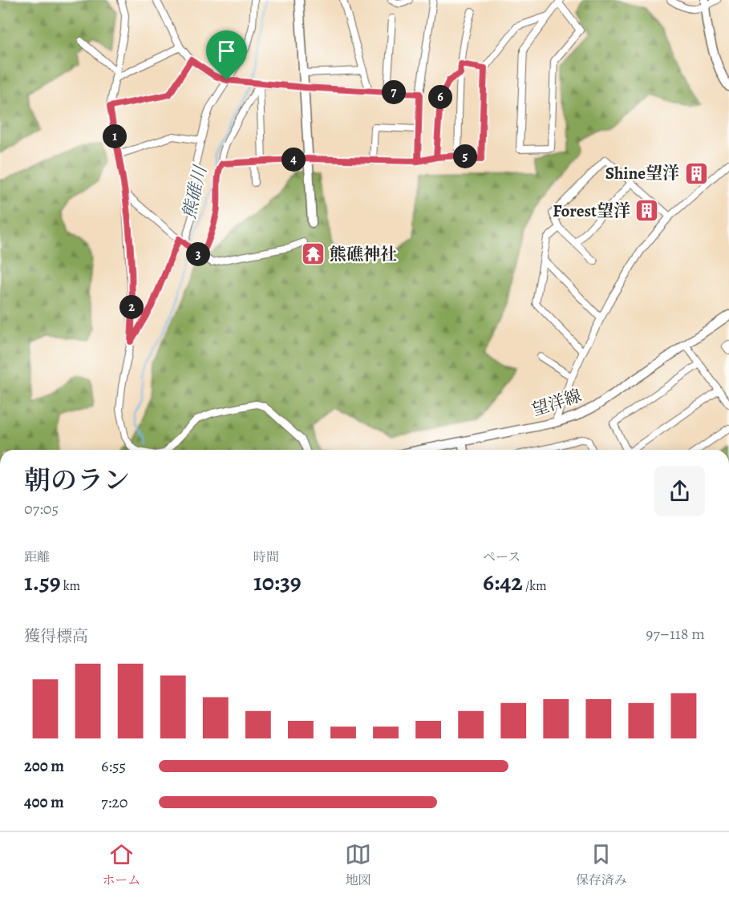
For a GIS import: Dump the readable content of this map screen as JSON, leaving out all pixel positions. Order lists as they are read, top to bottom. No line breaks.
{"streets":{"street":["望洋線"]},"water":["熊碓川"],"places":{"building":["Shine望洋","Forest望洋"],"temple":["熊礁神社"]},"page":{"pins":["7","6","1","5","4","3","2"],"heading":["朝のラン","07:05"],"stats":[["距離","1.59 km"],["時間","10:39"],["ペース","6:42 /km"]],"chart":["獲得標高","97–118 m"],"list":[{"name":"200 m","note":"6:55"},{"name":"400 m","note":"7:20"}],"tabs":["ホーム","地図","保存済み"]}}
